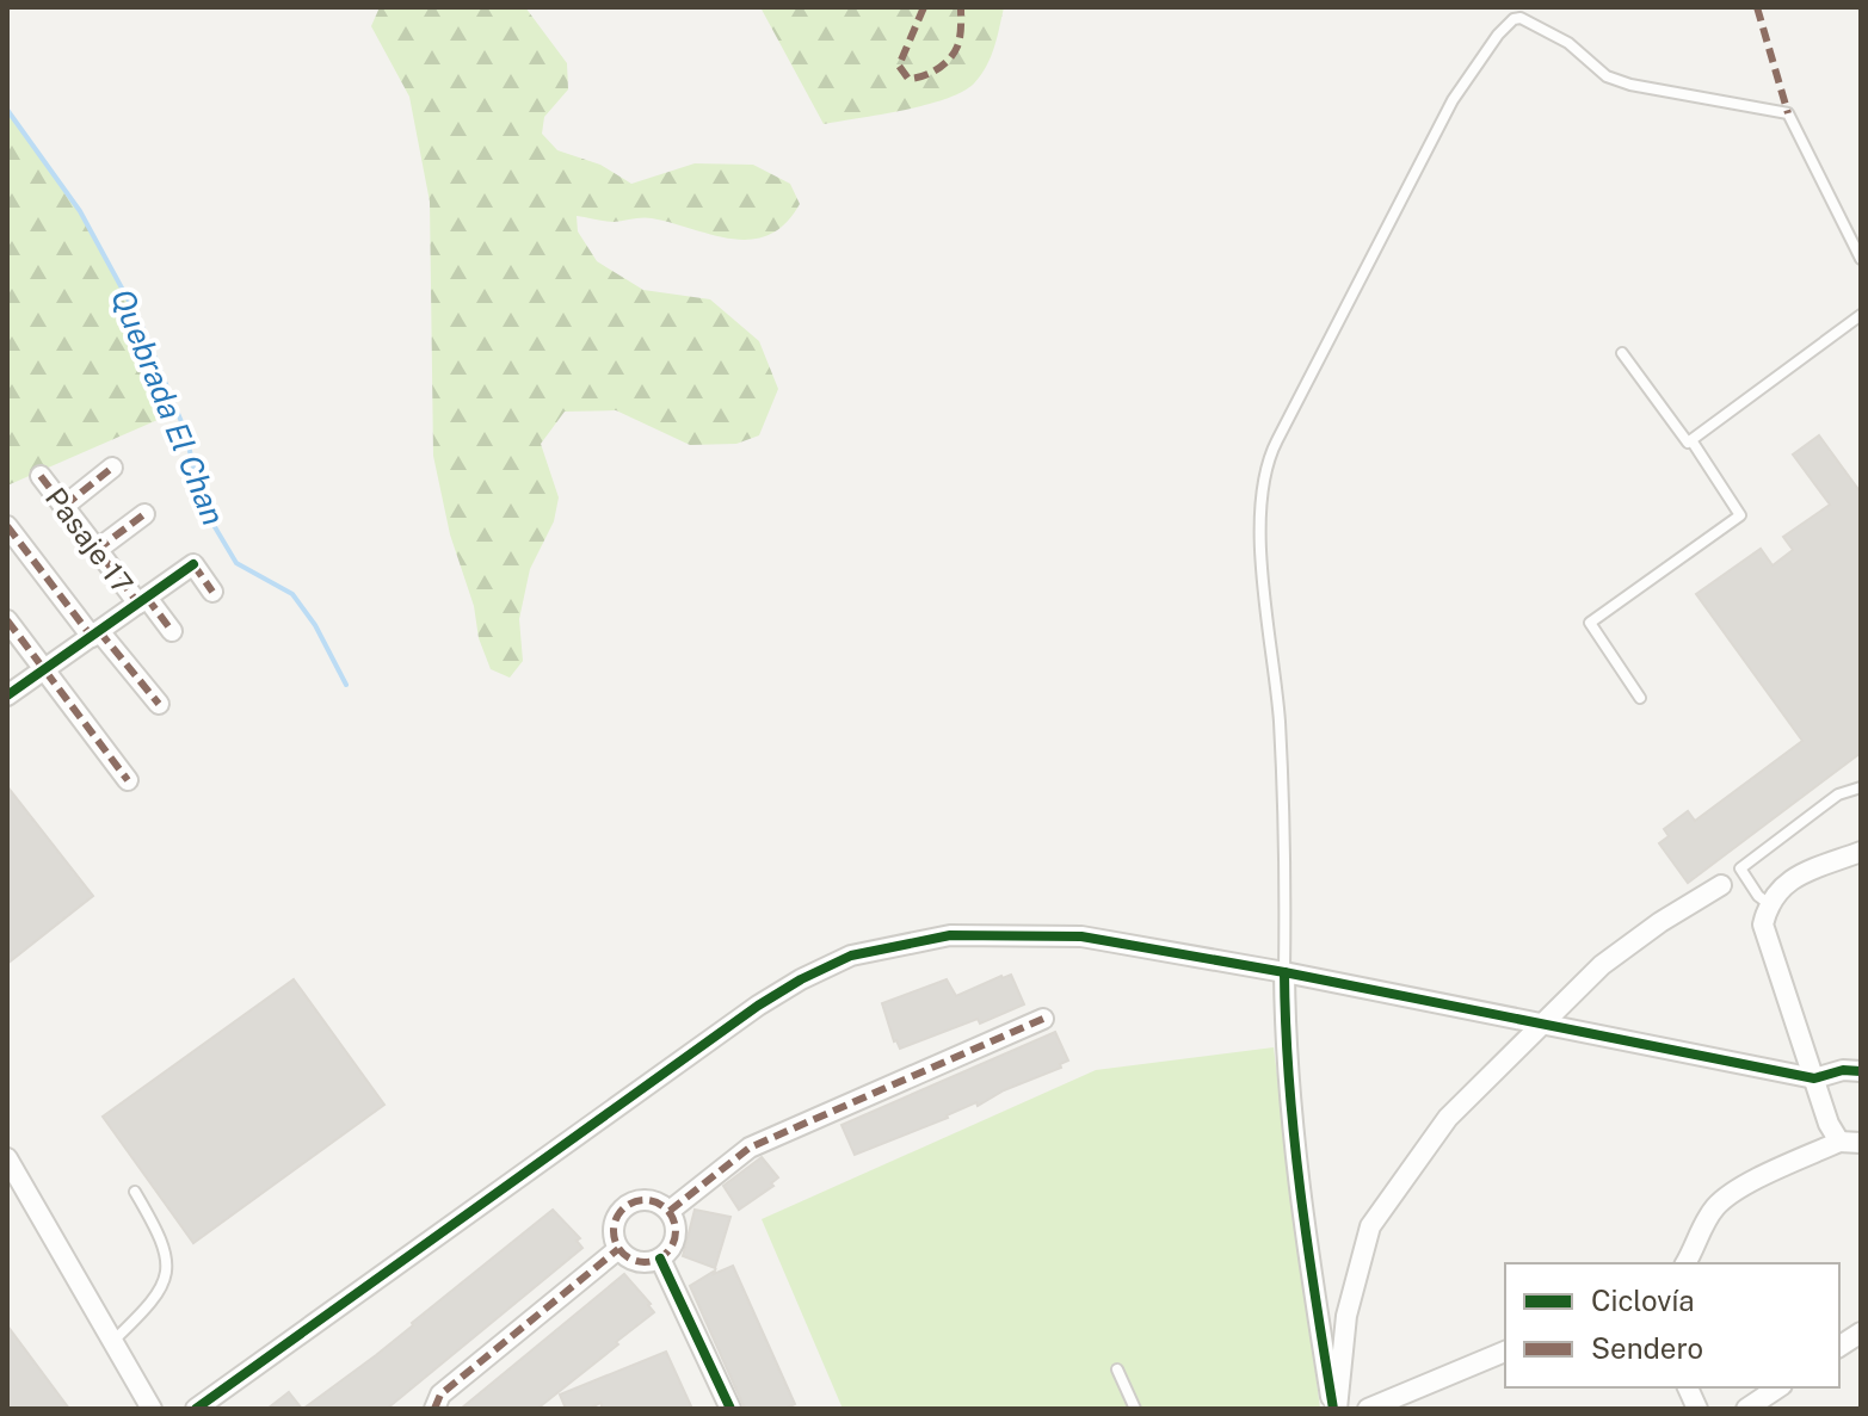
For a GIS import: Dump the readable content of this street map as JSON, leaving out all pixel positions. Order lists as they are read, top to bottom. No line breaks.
{"streets":{"street":["Pasaje 17"]},"water":["Quebrada El Chan"],"legend":["Ciclovía","Sendero"]}
